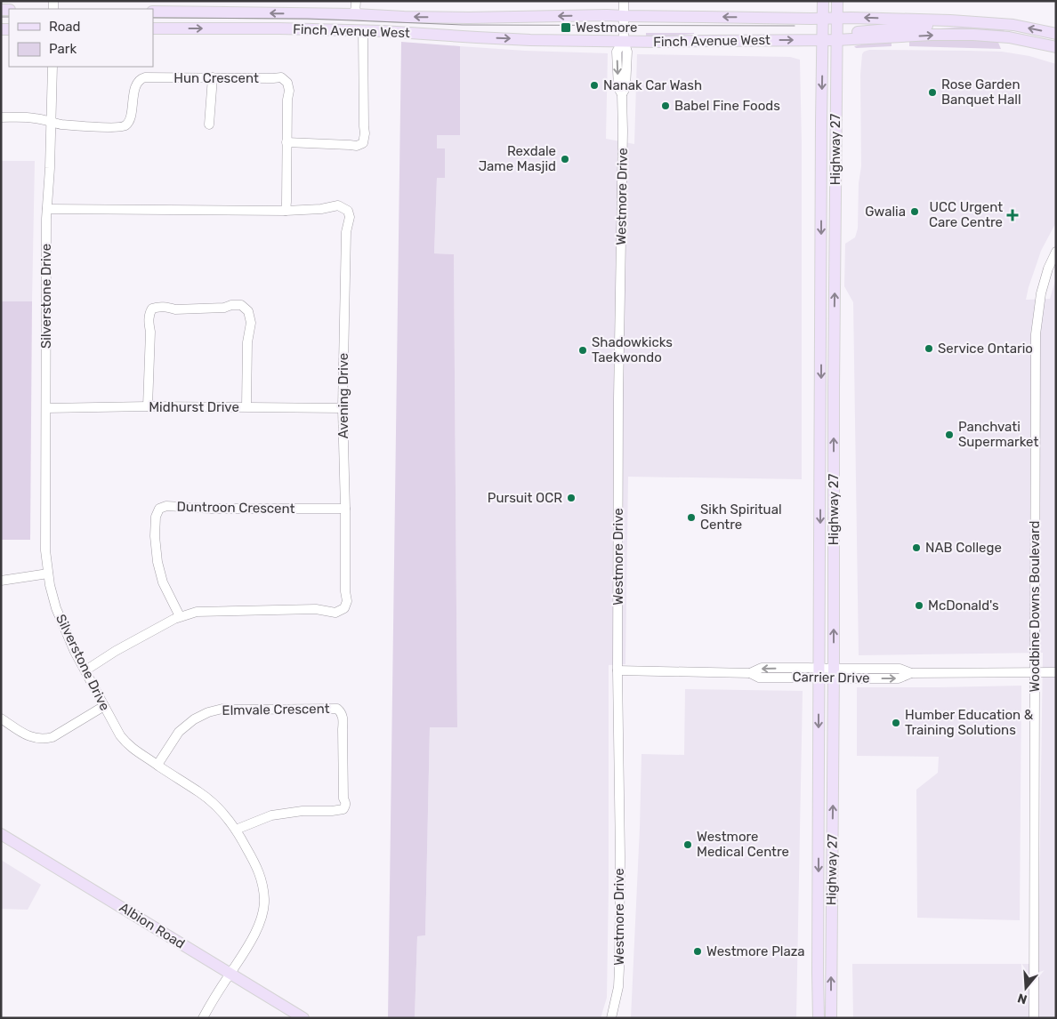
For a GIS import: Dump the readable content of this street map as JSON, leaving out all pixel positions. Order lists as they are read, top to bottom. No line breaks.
{"streets":{"main road":["Finch Avenue West","Highway 27","Albion Road"],"street":["Hun Crescent","Westmore Drive","Silverstone Drive","Avening Drive","Midhurst Drive","Duntroon Crescent","Woodbine Downs Boulevard","Carrier Drive","Elmvale Crescent"]},"crossings":[["Finch Avenue West","Highway 27"],["Finch Avenue West","Westmore Drive"],["Hun Crescent","Silverstone Drive"],["Hun Crescent","Avening Drive"],["Highway 27","Carrier Drive"],["Westmore Drive","Carrier Drive"],["Silverstone Drive","Avening Drive"],["Silverstone Drive","Midhurst Drive"],["Silverstone Drive","Elmvale Crescent"],["Silverstone Drive","Albion Road"],["Avening Drive","Midhurst Drive"],["Avening Drive","Duntroon Crescent"],["Woodbine Downs Boulevard","Carrier Drive"]],"places":{"transit":["Westmore"],"other":["Nanak Car Wash","Rose Garden Banquet Hall","Babel Fine Foods","Rexdale Jame Masjid","Gwalia","Service Ontario","Shadowkicks Taekwondo","Panchvati Supermarket","Pursuit OCR","Sikh Spiritual Centre","NAB College","McDonald's","Humber Education & Training Solutions","Westmore Medical Centre","Westmore Plaza"],"health":["UCC Urgent Care Centre"]},"legend":["Road","Park"],"north":"bottom"}
